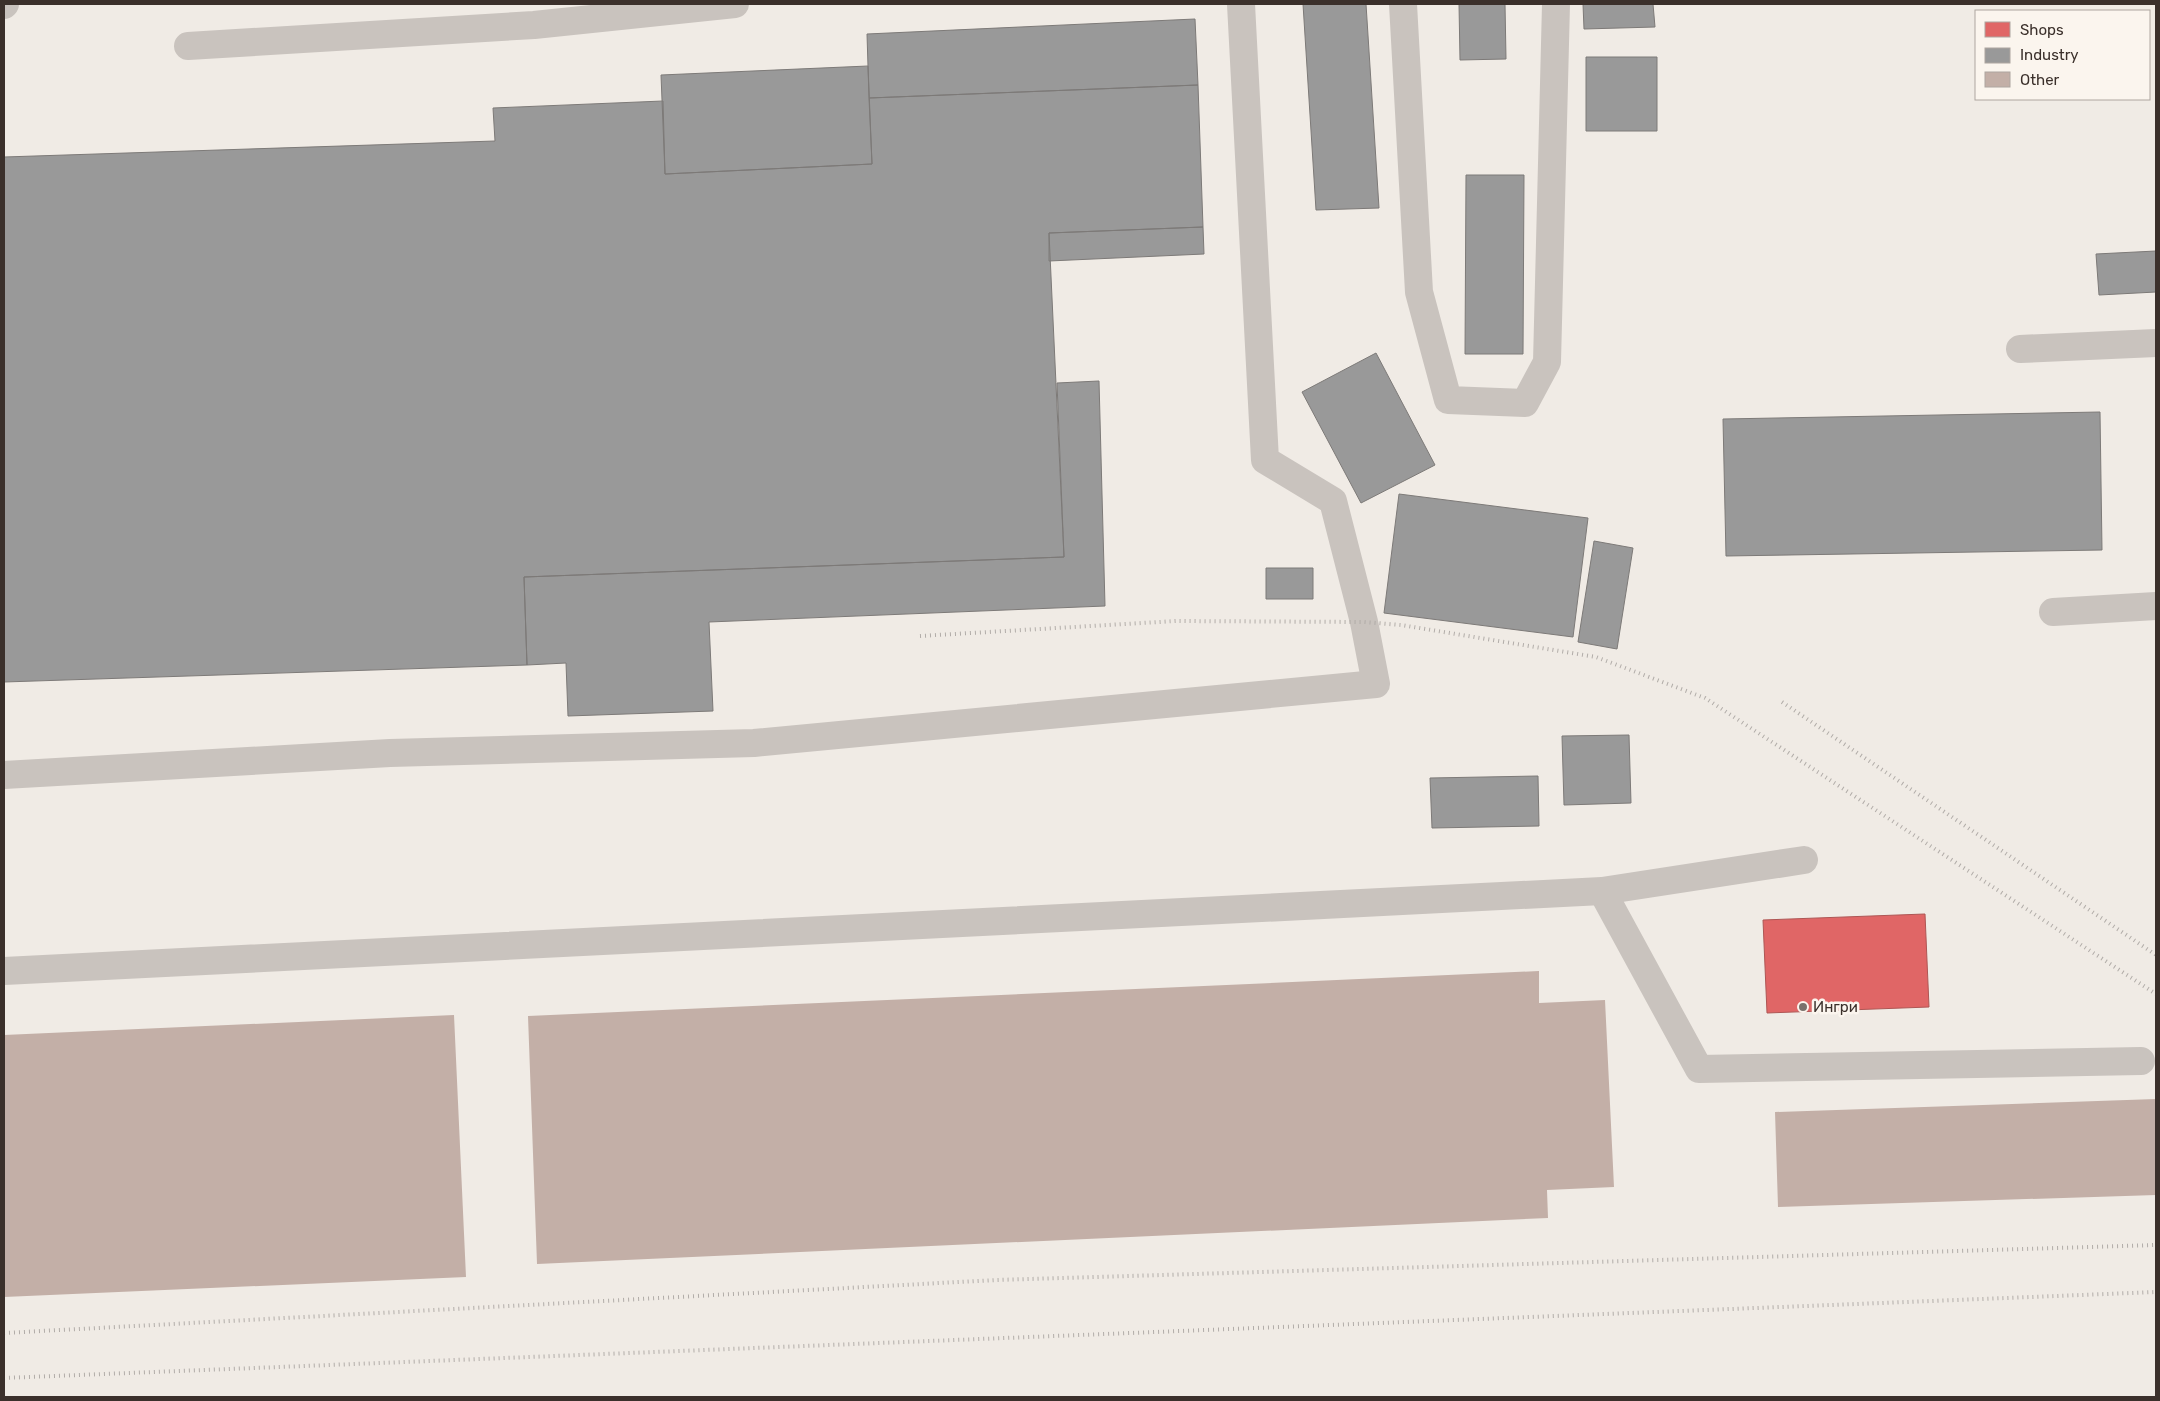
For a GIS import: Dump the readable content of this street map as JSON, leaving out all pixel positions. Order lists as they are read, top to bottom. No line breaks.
{"places":["Ингри"],"legend":["Shops","Industry","Other"]}
